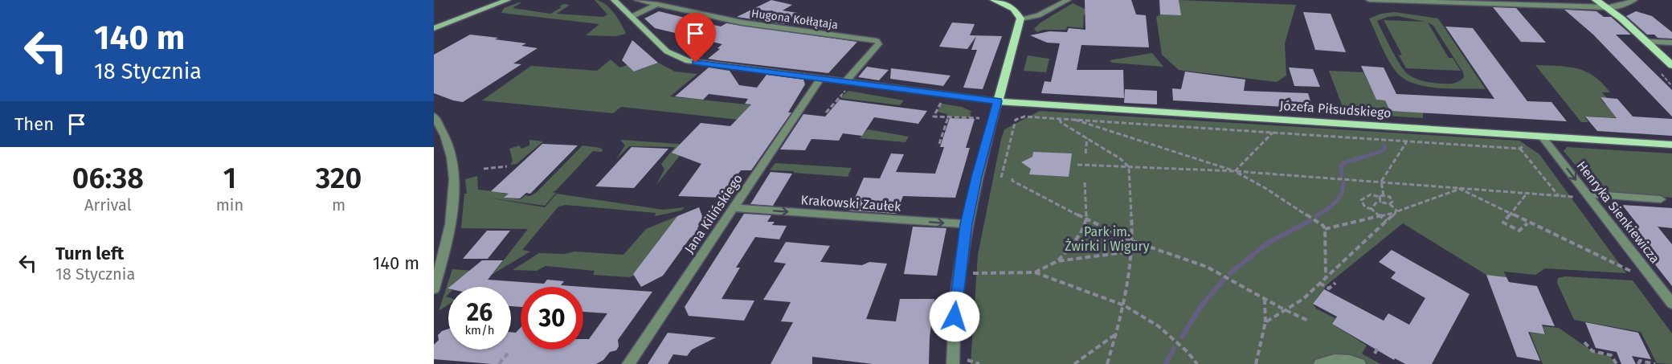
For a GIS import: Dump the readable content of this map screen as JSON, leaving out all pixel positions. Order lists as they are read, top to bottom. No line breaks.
{"streets":{"main road":["Józefa Piłsudskiego"],"street":["Hugona Kołłątaja","Krakowski Zaułek","Henryka Sienkiewicza","Jana Kilińskiego"]},"crossings":[["Józefa Piłsudskiego","Henryka Sienkiewicza"],["Krakowski Zaułek","Jana Kilińskiego"]],"one_way":["Krakowski Zaułek","Henryka Sienkiewicza"],"parks":["Park im. Żwirki i Wigury"],"page":{"turn":["140 m","18 Stycznia"],"then":"Then","eta":["06:38","Arrival","1","min","320","m"],"list":[{"name":"Turn left","note":"18 Stycznia","value":"140 m"}],"speed":"26 km/h","limit":"30"}}
